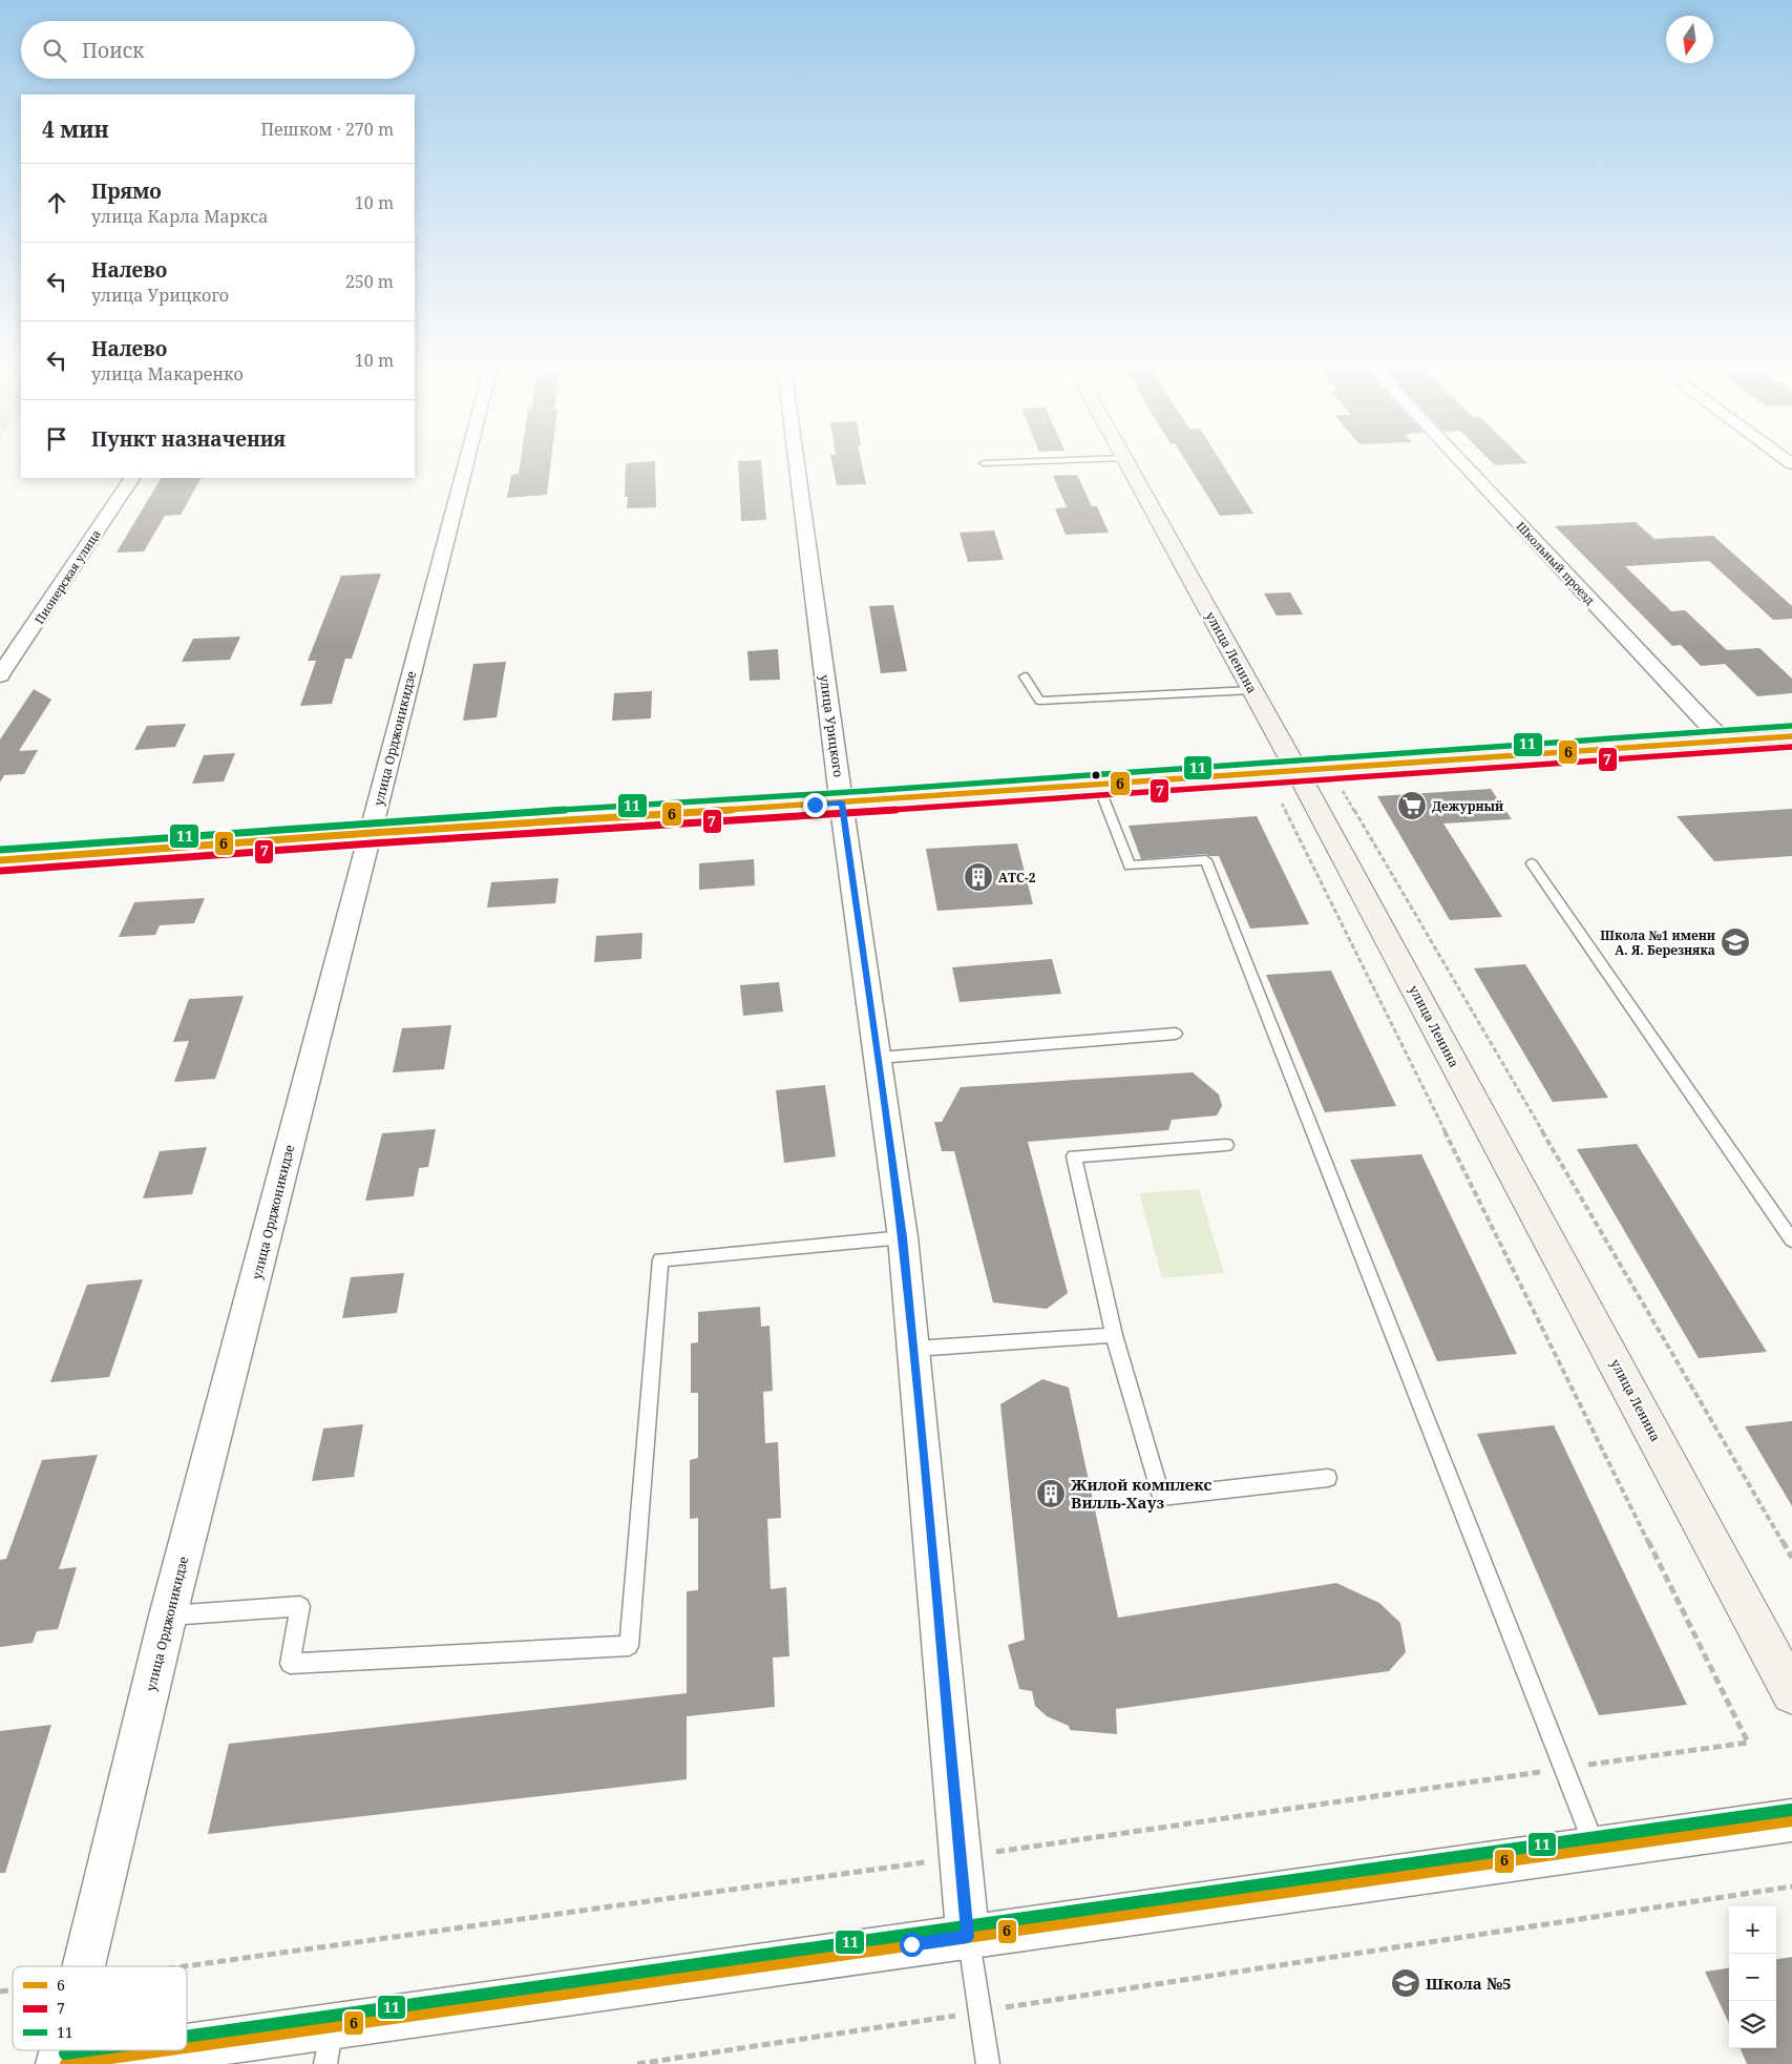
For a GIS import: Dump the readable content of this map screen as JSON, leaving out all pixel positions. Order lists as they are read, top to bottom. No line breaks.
{"streets":{"street":["Школьный проезд","Пионерская улица","улица Ленина","улица Урицкого","улица Орджоникидзе"]},"places":{"supermarket":["Дежурный"],"building":["АТС-2","Жилой комплекс Вилль-Хауз"],"school or university":["Школа №1 имени А. Я. Березняка","Школа №5"]},"lines":["transit line 11","transit line 6","transit line 7"],"legend":["6","7","11"],"north":"bottom","page":{"search":"Поиск","heading":["4 мин","Пешком · 270 m"],"list":[["Прямо","улица Карла Маркса","10 m"],["Налево","улица Урицкого","250 m"],["Налево","улица Макаренко","10 m"],"Пункт назначения"],"map_buttons":["+","−"]}}
